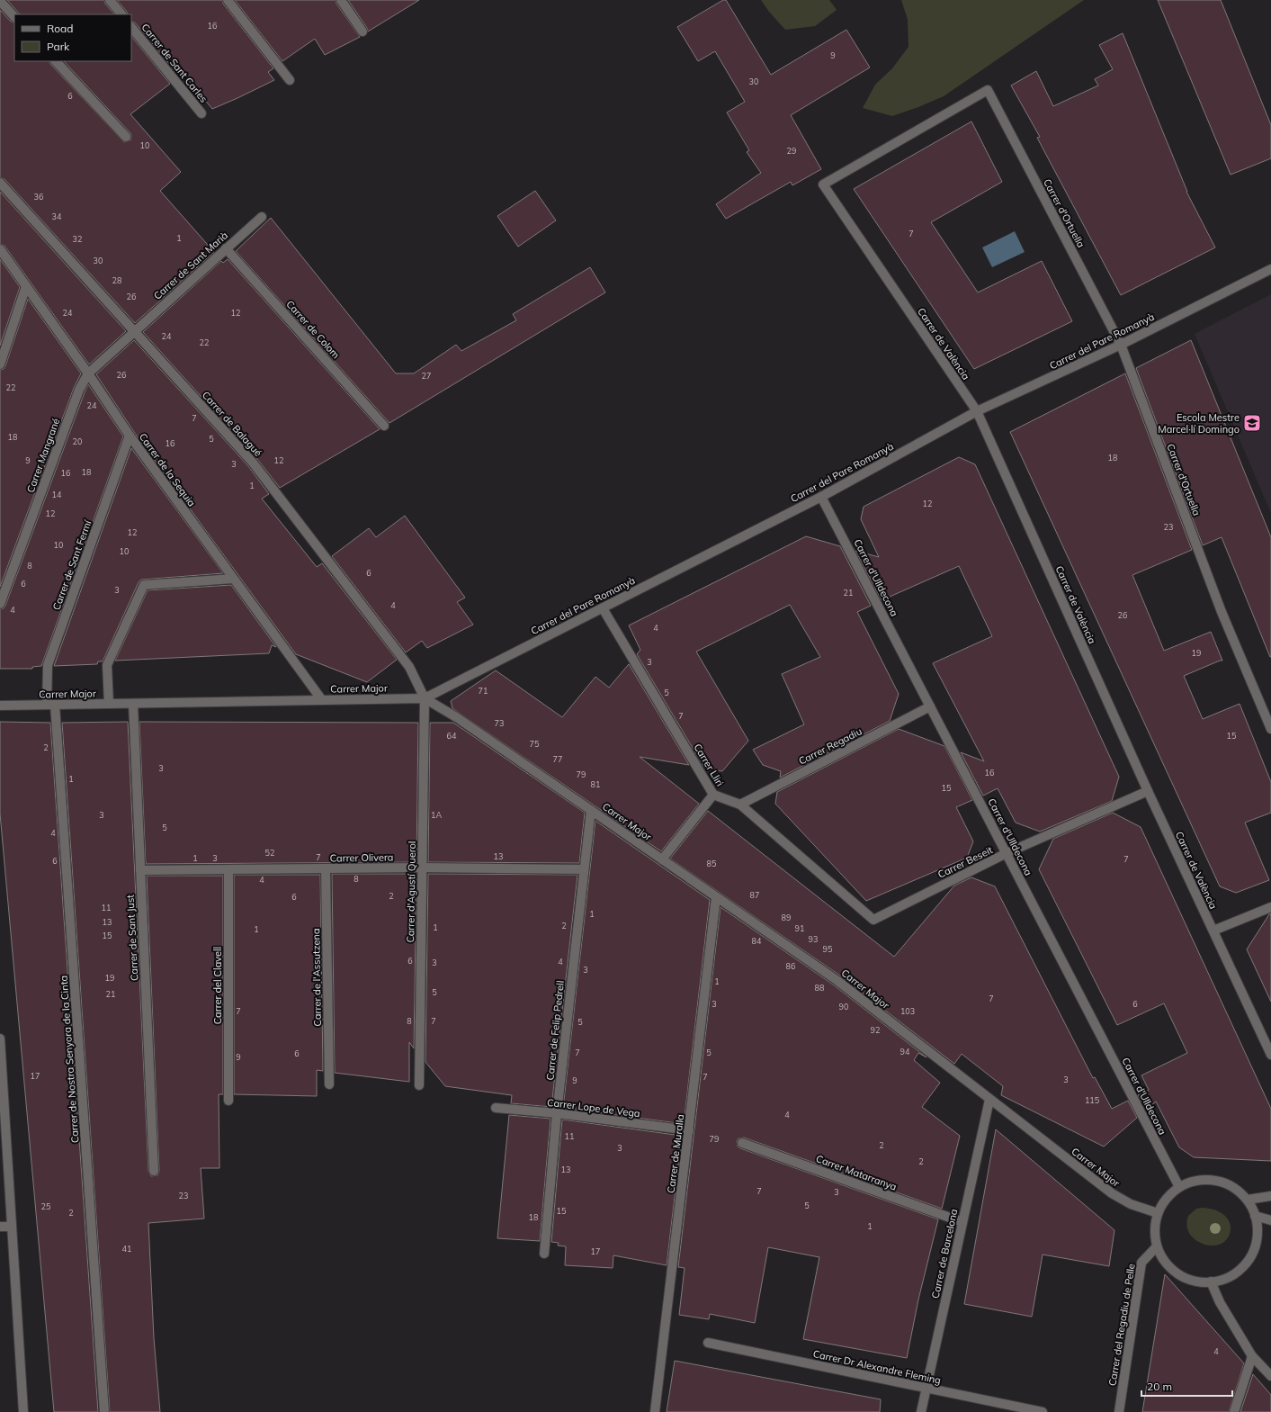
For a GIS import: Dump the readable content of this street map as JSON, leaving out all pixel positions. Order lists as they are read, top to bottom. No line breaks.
{"streets":{"street":["Carrer de Sant Carles","Carrer d'Ortuella","Carrer de Sant Marià","Carrer de Colom","Carrer del Pare Romanyà","Carrer de València","Carrer de Balagué","Carrer Mangrané","Carrer de la Sequia","Carrer de Sant Fermí","Carrer d'Ulldecona","Carrer Major","Carrer Regadiu","Carrer Lliri","Carrer Olivera","Carrer Beseit","Carrer d'Agustí Querol","Carrer de Sant Just","Carrer de l'Assutzena","Carrer del Clavell","Carrer de Felip Pedrell","Carrer de Nostra Senyora de la Cinta","Carrer Lope de Vega","Carrer de Muralla","Carrer Matarranya","Carrer de Barcelona","Carrer del Regadiu de Pelle","Carrer Dr Alexandre Fleming"]},"crossings":[["Carrer d'Ortuella","Carrer del Pare Romanyà"],["Carrer d'Ortuella","Carrer de València"],["Carrer de Sant Marià","Carrer de Colom"],["Carrer de Sant Marià","Carrer de Balagué"],["Carrer de Sant Marià","Carrer Mangrané"],["Carrer del Pare Romanyà","Carrer de València"],["Carrer del Pare Romanyà","Carrer de Balagué"],["Carrer del Pare Romanyà","Carrer d'Ulldecona"],["Carrer del Pare Romanyà","Carrer Major"],["Carrer del Pare Romanyà","Carrer Lliri"],["Carrer del Pare Romanyà","Carrer d'Agustí Querol"],["Carrer de València","Carrer Beseit"],["Carrer de Balagué","Carrer Mangrané"],["Carrer de Balagué","Carrer Major"],["Carrer de Balagué","Carrer d'Agustí Querol"],["Carrer Mangrané","Carrer de la Sequia"],["Carrer de la Sequia","Carrer de Sant Fermí"],["Carrer de la Sequia","Carrer Major"],["Carrer de Sant Fermí","Carrer Major"],["Carrer de Sant Fermí","Carrer de Nostra Senyora de la Cinta"],["Carrer d'Ulldecona","Carrer Major"],["Carrer d'Ulldecona","Carrer Regadiu"],["Carrer d'Ulldecona","Carrer Beseit"],["Carrer d'Ulldecona","Carrer del Regadiu de Pelle"],["Carrer Major","Carrer d'Agustí Querol"],["Carrer Major","Carrer de Sant Just"],["Carrer Major","Carrer de Felip Pedrell"],["Carrer Major","Carrer de Nostra Senyora de la Cinta"],["Carrer Major","Carrer de Muralla"],["Carrer Major","Carrer de Barcelona"],["Carrer Major","Carrer del Regadiu de Pelle"],["Carrer Regadiu","Carrer Lliri"],["Carrer Lliri","Carrer Beseit"],["Carrer Olivera","Carrer d'Agustí Querol"],["Carrer Olivera","Carrer de Sant Just"],["Carrer Olivera","Carrer de l'Assutzena"],["Carrer Olivera","Carrer del Clavell"],["Carrer Olivera","Carrer de Felip Pedrell"],["Carrer de Felip Pedrell","Carrer Lope de Vega"],["Carrer Lope de Vega","Carrer de Muralla"],["Carrer Matarranya","Carrer de Barcelona"],["Carrer de Barcelona","Carrer Dr Alexandre Fleming"]],"places":{"school or university":["Escola Mestre Marcel·lí Domingo"]},"house_numbers":["16","9","30","6","10","29","36","34","7","1","32","30","28","26","24","12","24","22","26","27","22","24","7","18","5","20","16","18","9","12","3","18","16","1","14","12","12","23","12","10","10","8","6","6","3","21","4","4","26","4","19","3","71","5","7","73","64","15","75","2","77","3","16","79","1","81","15","3","1A","5","4","52","13","7","1","3","7","6","85","8","4","87","2","6","11","1","89","13","2","1","91","1","15","93","84","95","6","4","3","86","3","19","1","88","5","21","7","3","6","90","7","103","8","7","5","92","94","7","5","6","9","17","7","3","9","115","4","11","79","2","3","2","13","7","3","23","5","25","15","2","18","1","41","17","4"],"legend":["Road","Park"],"scale_bar":"20 m"}
